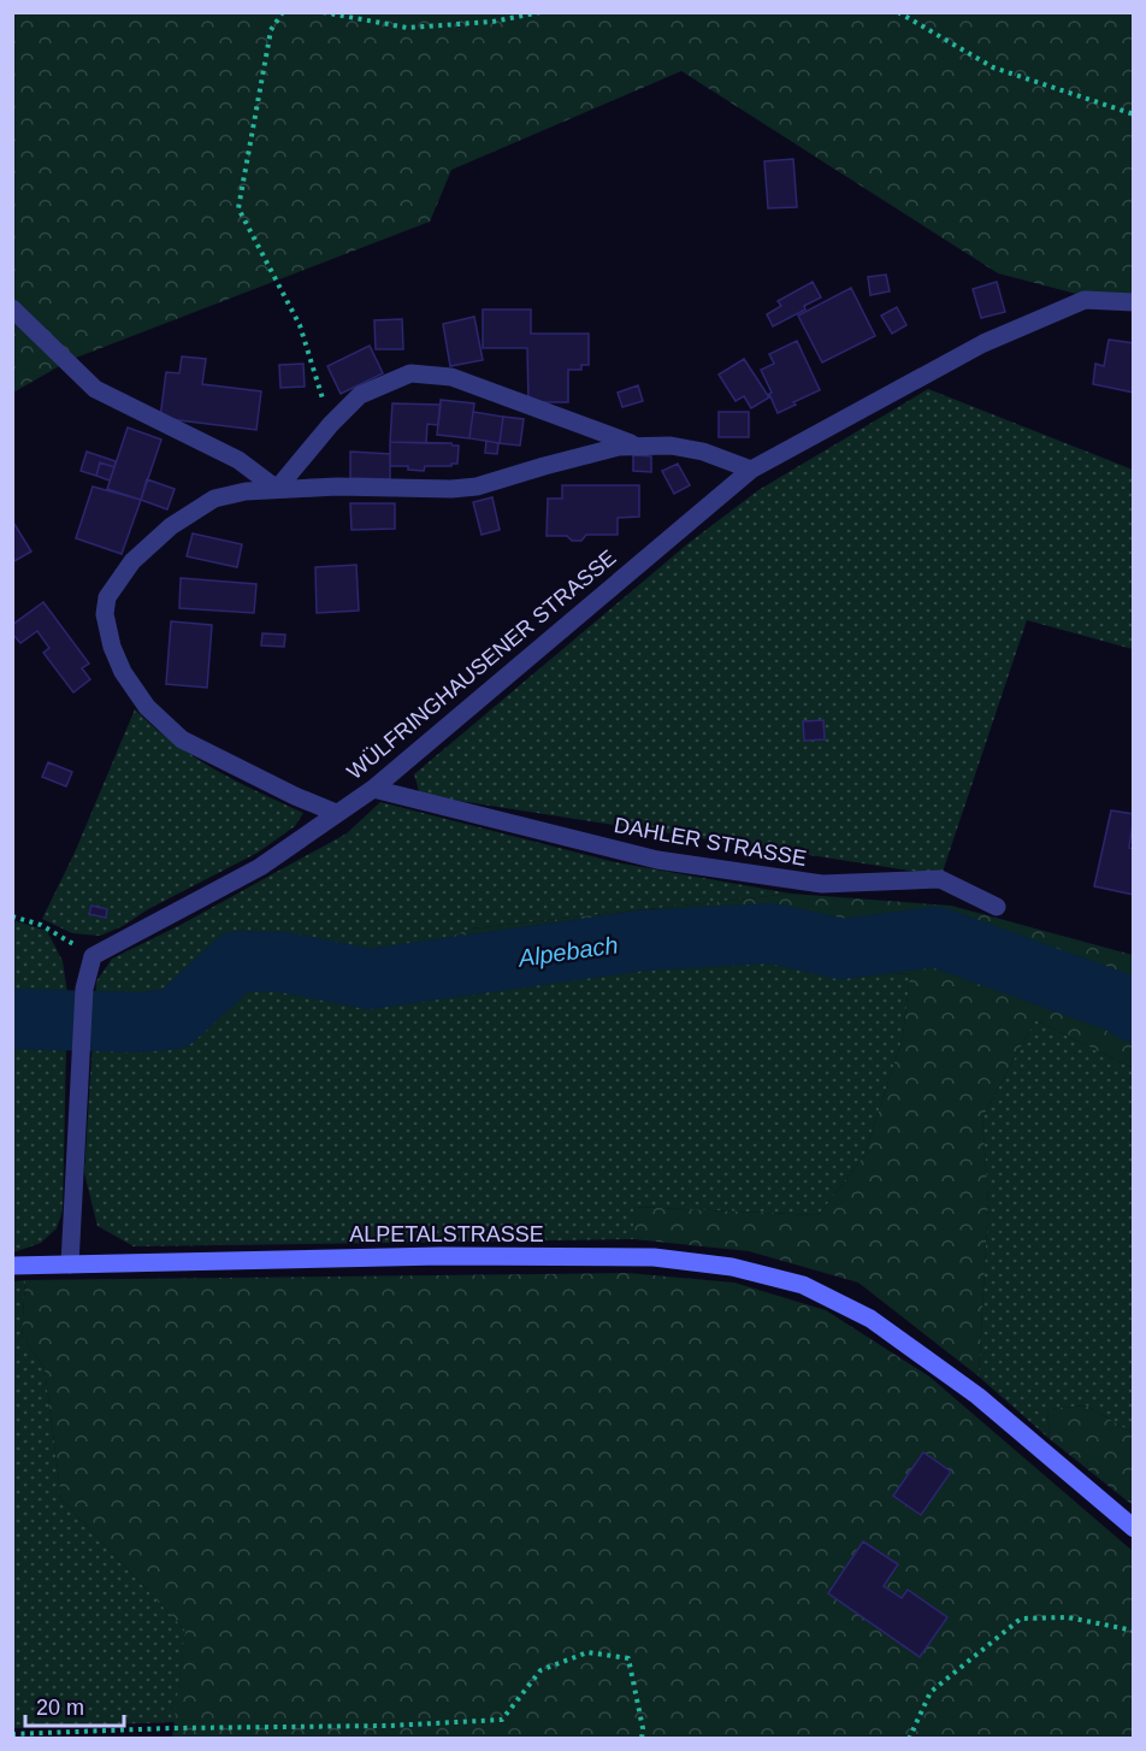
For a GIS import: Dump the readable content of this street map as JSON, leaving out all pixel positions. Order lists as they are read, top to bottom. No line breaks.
{"streets":{"main road":["ALPETALSTRASSE"],"street":["WÜLFRINGHAUSENER STRASSE","DAHLER STRASSE"]},"crossings":[["WÜLFRINGHAUSENER STRASSE","DAHLER STRASSE"]],"water":["Alpebach"],"scale_bar":"20 m"}
